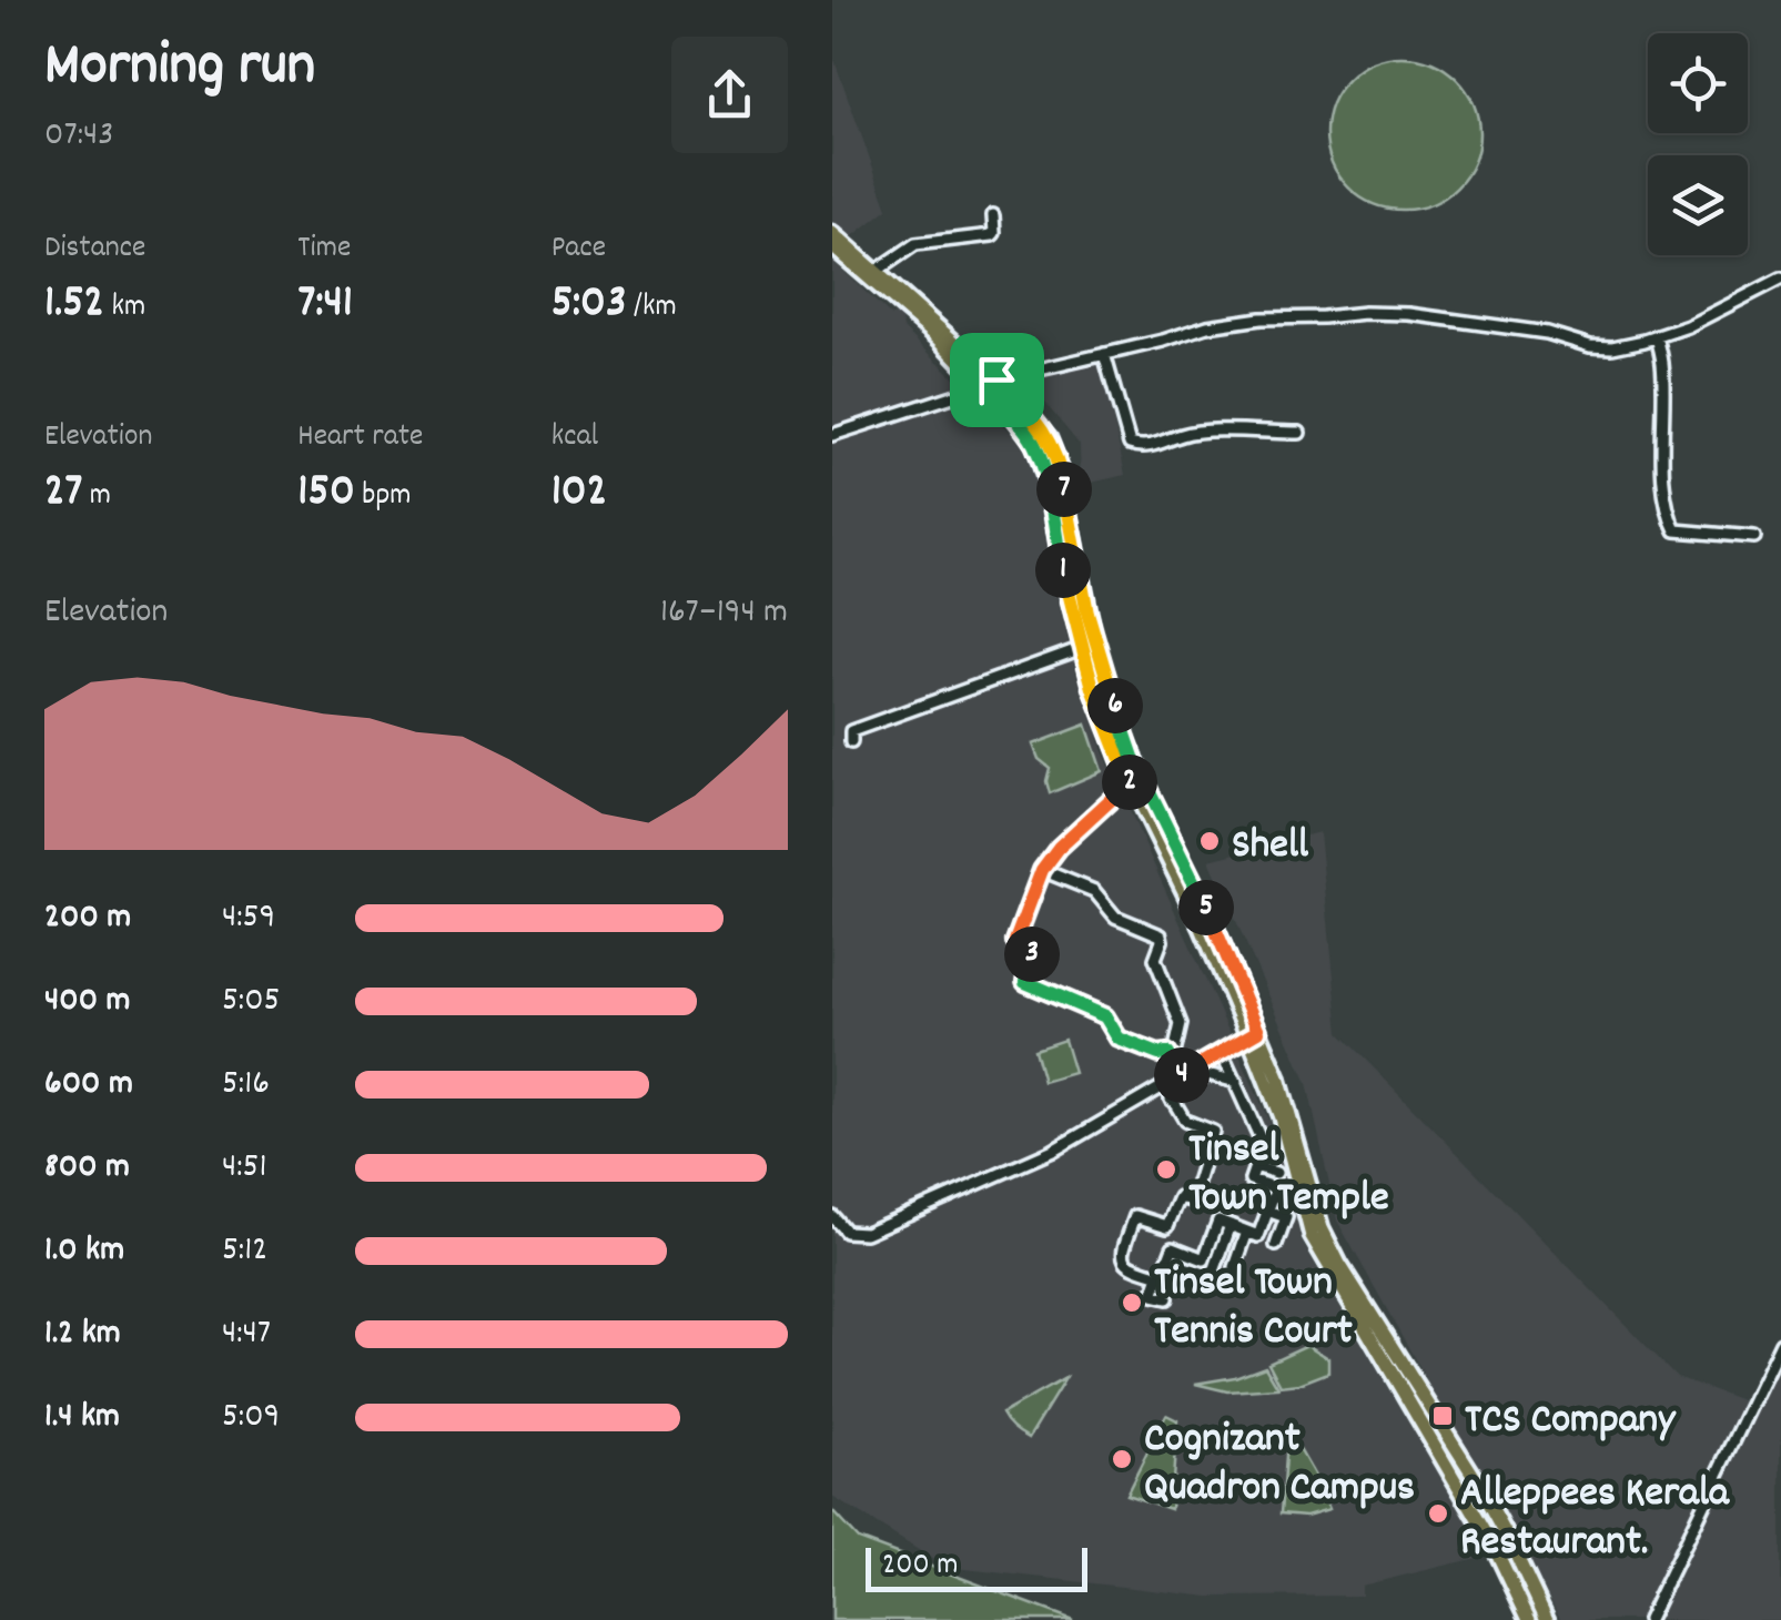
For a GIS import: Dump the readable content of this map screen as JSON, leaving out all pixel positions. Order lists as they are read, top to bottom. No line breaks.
{"places":{"other":["Shell","Tinsel Town Temple","Tinsel Town Tennis Court","Cognizant Quadron Campus","Alleppees Kerala Restaurant."],"transit":["TCS Company"]},"scale_bar":"200 m","page":{"heading":["Morning run","07:43"],"stats":[["Distance","1.52 km"],["Time","7:41"],["Pace","5:03 /km"],["Elevation","27 m"],["Heart rate","150 bpm"],["kcal","102"]],"pins":["7","1","6","2","5","3","4"],"chart":["Elevation","167–194 m"],"list":[{"name":"200 m","note":"4:59"},{"name":"400 m","note":"5:05"},{"name":"600 m","note":"5:16"},{"name":"800 m","note":"4:51"},{"name":"1.0 km","note":"5:12"},{"name":"1.2 km","note":"4:47"},{"name":"1.4 km","note":"5:09"}],"scale":"200 m"}}
